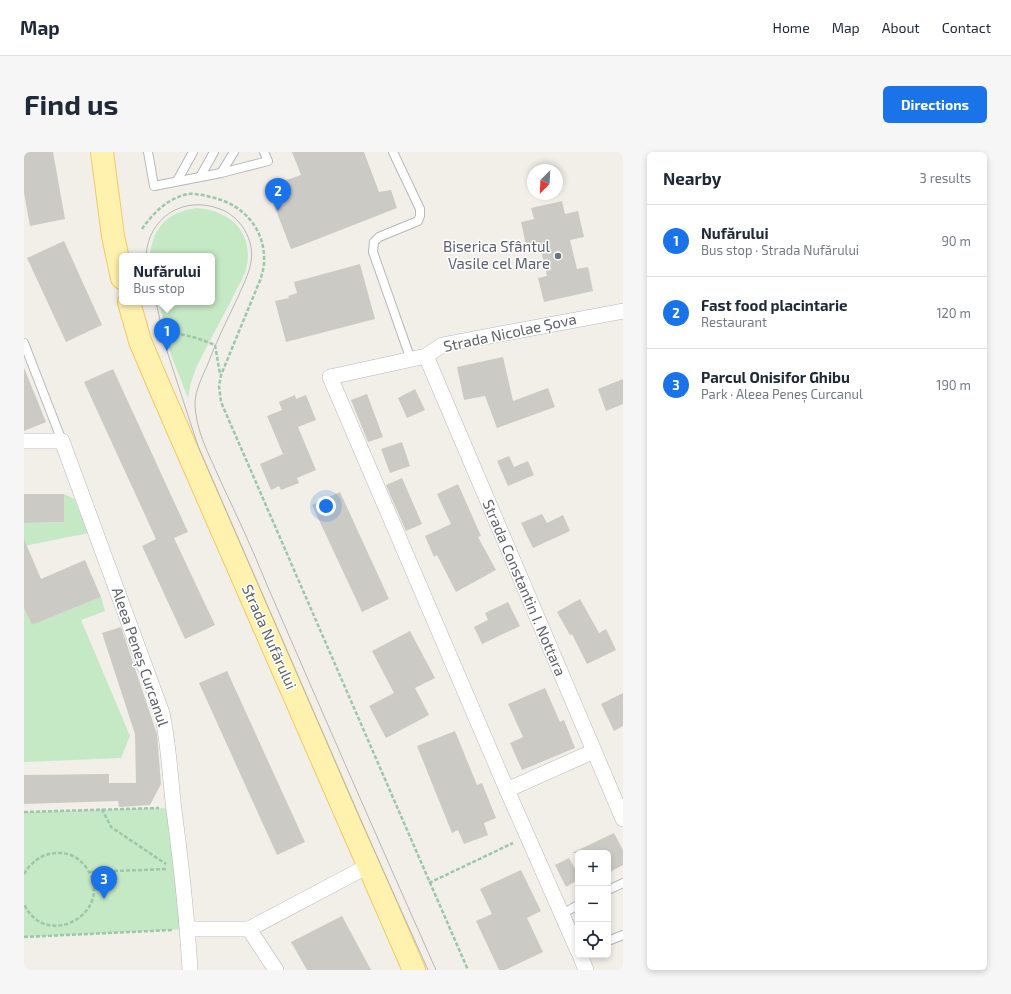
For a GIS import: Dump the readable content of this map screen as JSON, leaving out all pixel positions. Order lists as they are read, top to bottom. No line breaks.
{"streets":{"main road":["Strada Nufărului"],"street":["Strada Nicolae Șova","Strada Constantin I. Nottara","Aleea Peneș Curcanul"]},"crossings":[["Strada Nicolae Șova","Strada Constantin I. Nottara"]],"places":["Biserica Sfântul Vasile cel Mare"],"north":"bottom left","page":{"header":"Map","nav":["Home","Map","About","Contact"],"buttons":"Directions","title":"Find us","heading":["Nearby","3 results"],"pins":["2","1","3"],"list":[{"mark":"1","name":"Nufărului","note":"Bus stop · Strada Nufărului","value":"90 m"},{"mark":"2","name":"Fast food placintarie","note":"Restaurant","value":"120 m"},{"mark":"3","name":"Parcul Onisifor Ghibu","note":"Park · Aleea Peneș Curcanul","value":"190 m"}],"popup":["Nufărului","Bus stop"],"map_buttons":["+","−"]}}
